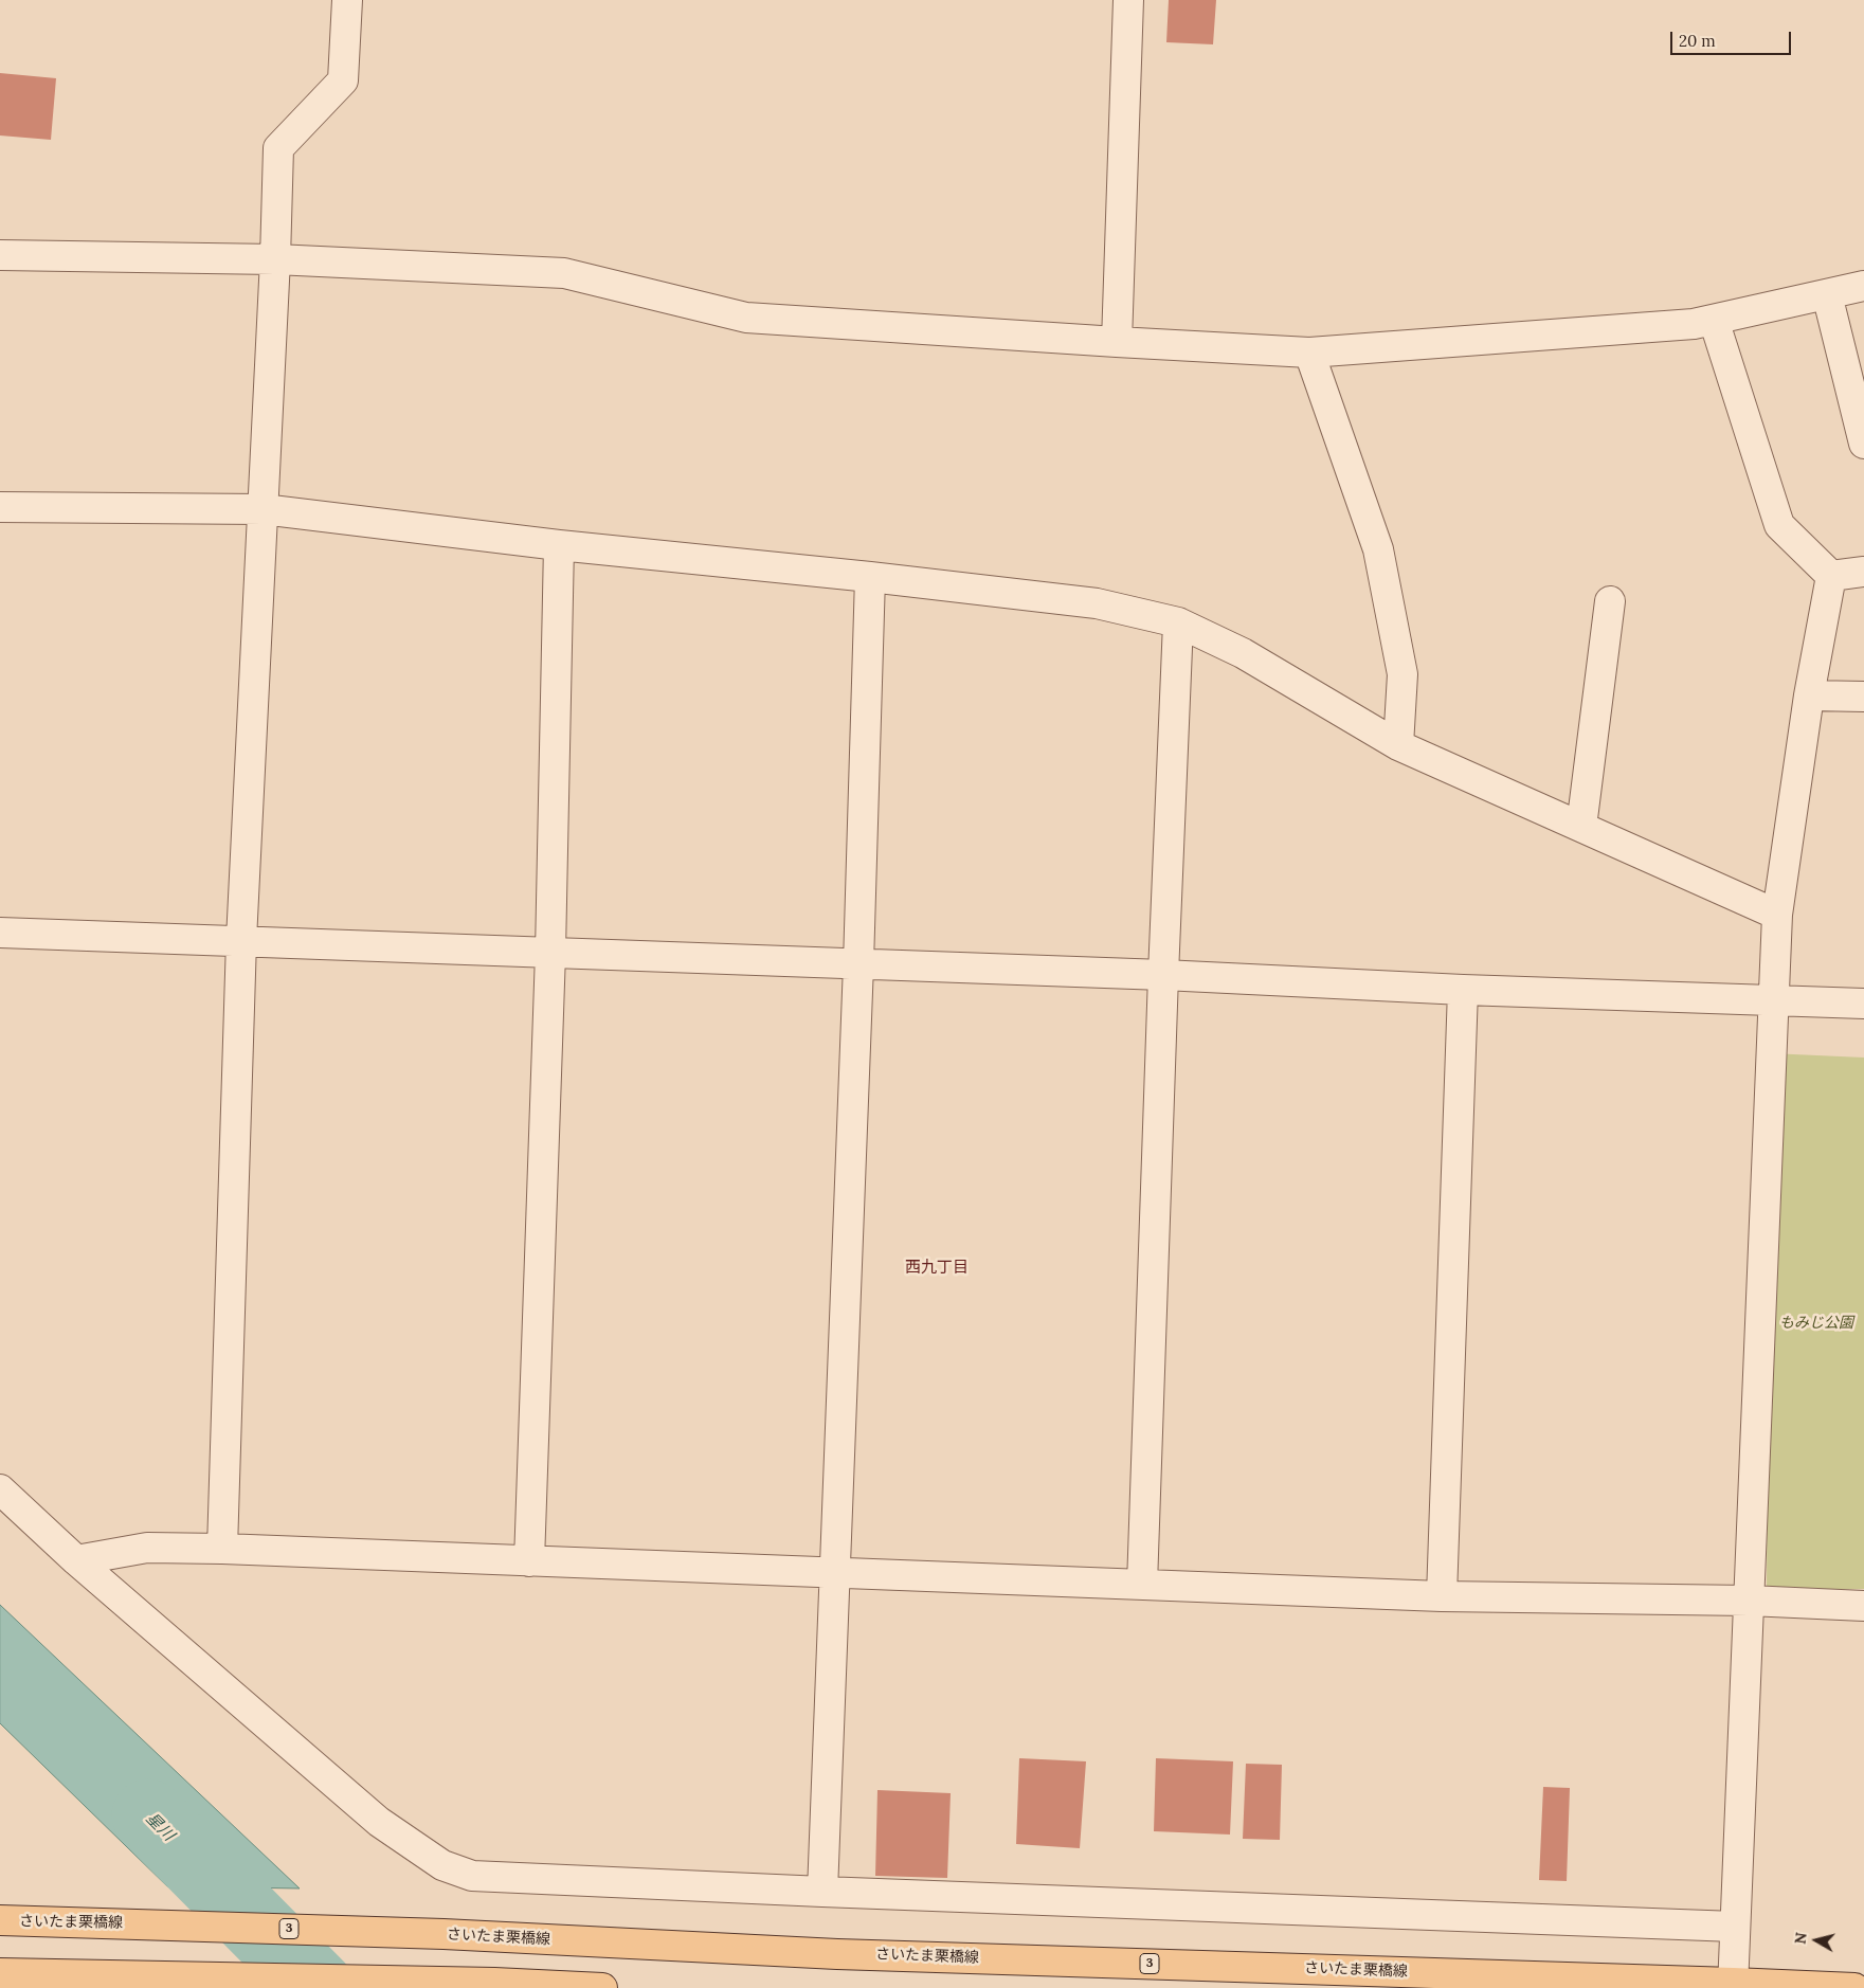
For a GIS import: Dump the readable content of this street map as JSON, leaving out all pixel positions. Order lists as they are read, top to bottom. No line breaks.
{"streets":{"main road":["さいたま栗橋線","3"]},"districts":["西九丁目"],"water":["星川"],"parks":["もみじ公園"],"scale_bar":"20 m","north":"left"}
